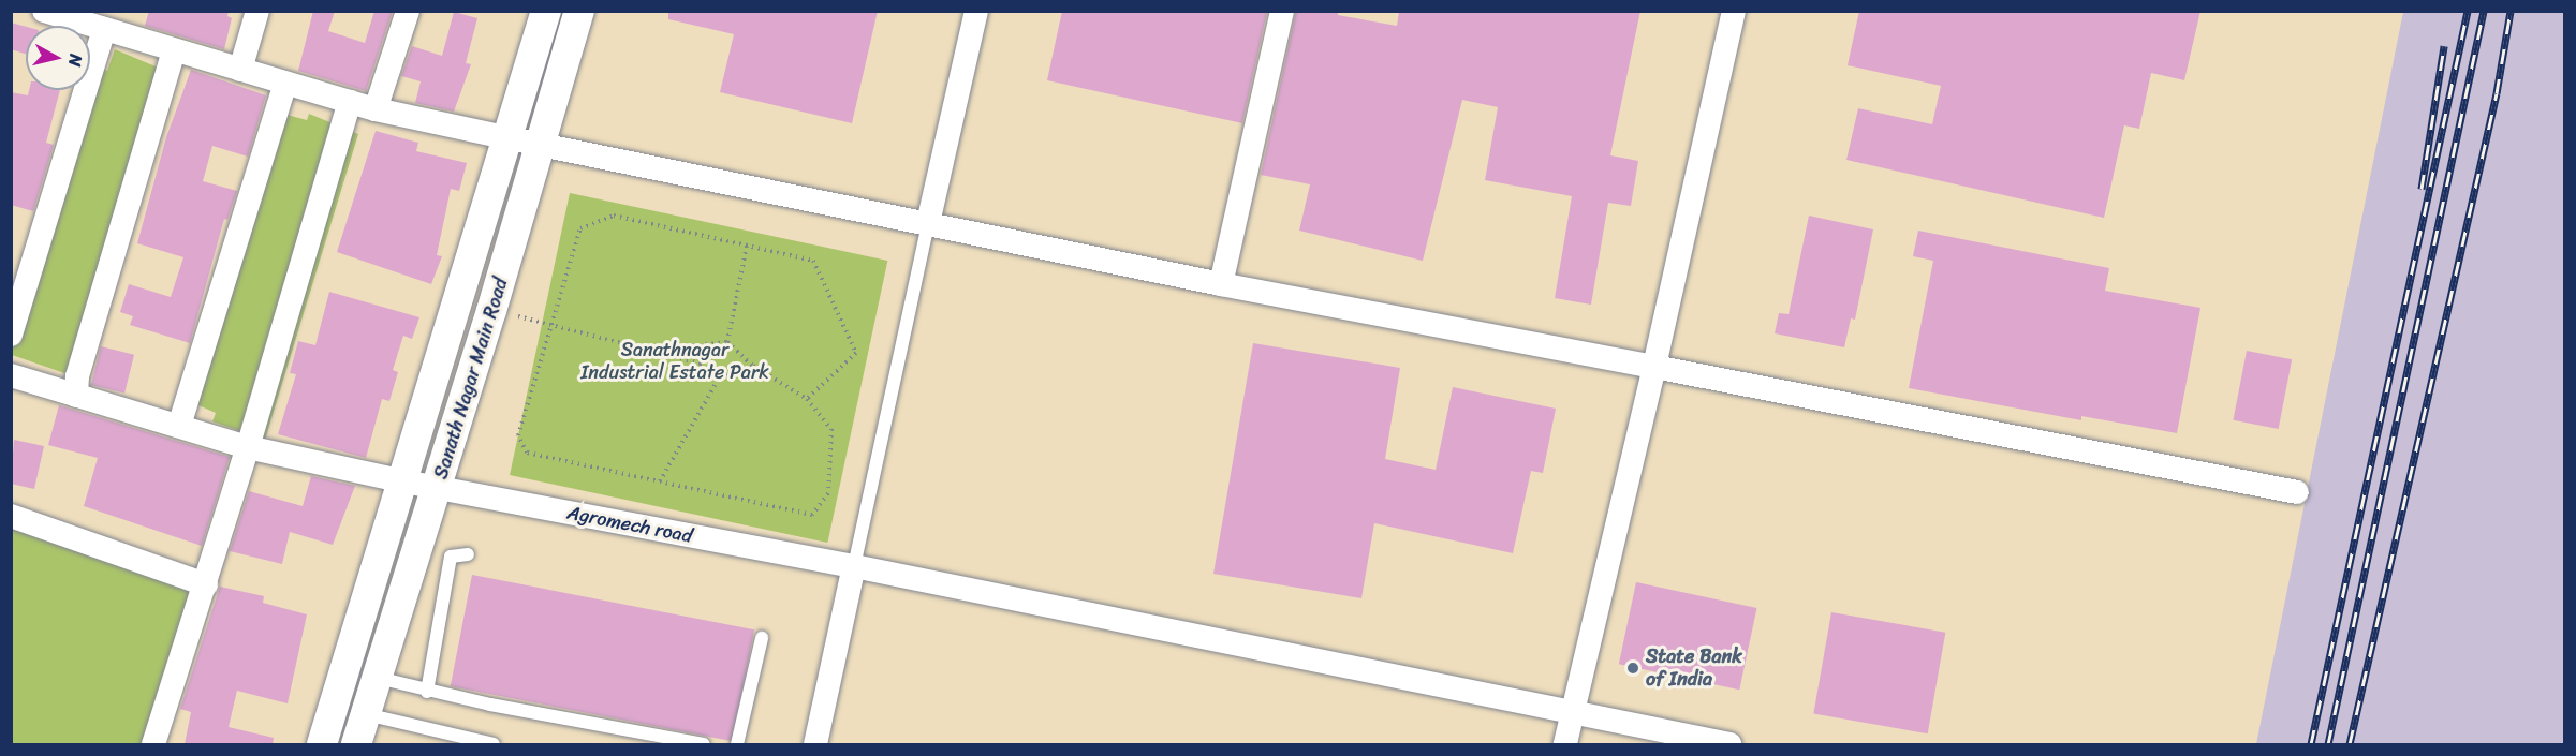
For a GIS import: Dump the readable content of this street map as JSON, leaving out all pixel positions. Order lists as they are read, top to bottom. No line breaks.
{"streets":{"street":["Sanath Nagar Main Road","Agromech road"]},"crossings":[["Sanath Nagar Main Road","Agromech road"]],"parks":["Sanathnagar Industrial Estate Park"],"places":["State Bank of India"],"north":"right"}
